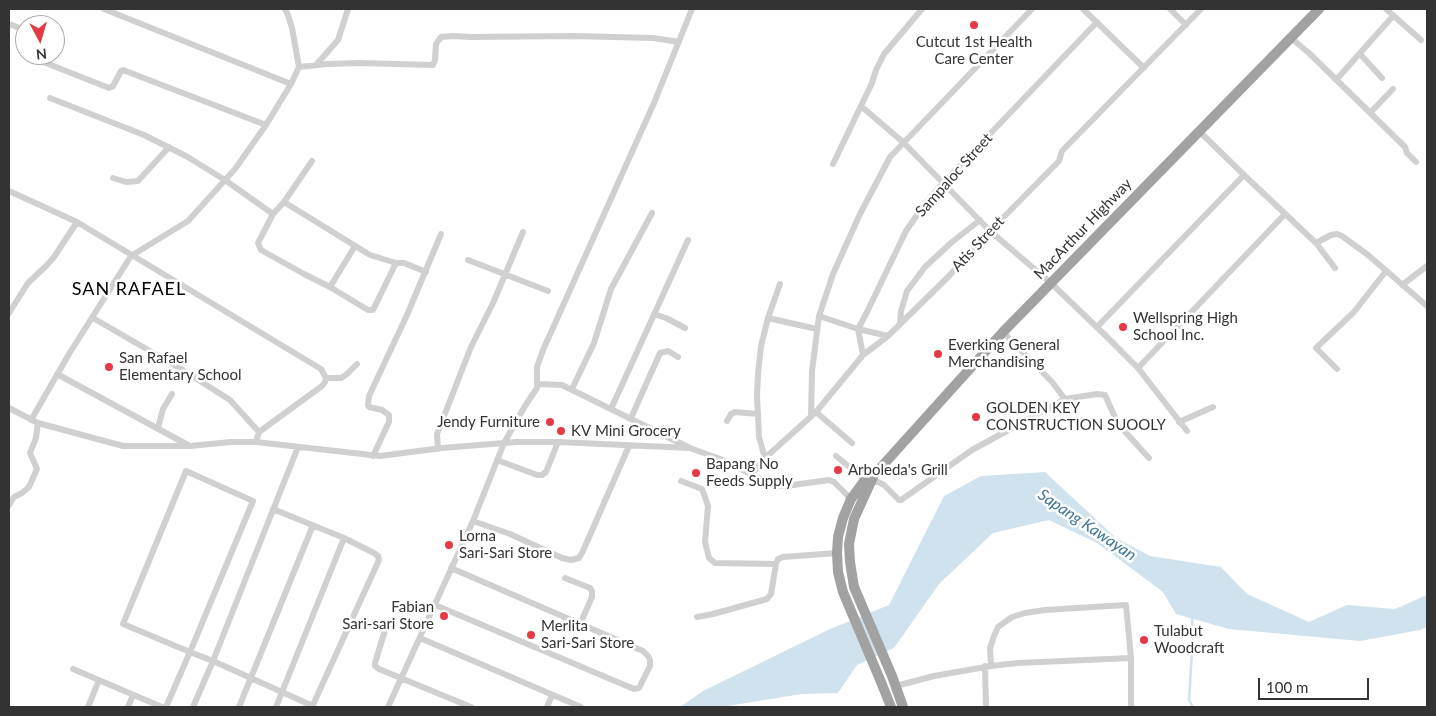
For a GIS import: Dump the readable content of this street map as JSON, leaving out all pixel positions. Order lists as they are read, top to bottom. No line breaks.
{"streets":{"highway":["MacArthur Highway"],"street":["Sampaloc Street","Atis Street"]},"districts":["SAN RAFAEL"],"water":["Sapang Kawayan"],"places":["Cutcut 1st Health Care Center","Wellspring High School Inc.","Everking General Merchandising","San Rafael Elementary School","GOLDEN KEY CONSTRUCTION SUOOLY","Jendy Furniture","KV Mini Grocery","Arboleda's Grill","Bapang No Feeds Supply","Lorna Sari-Sari Store","Fabian Sari-sari Store","Merlita Sari-Sari Store","Tulabut Woodcraft"],"scale_bar":"100 m","north":"bottom"}
